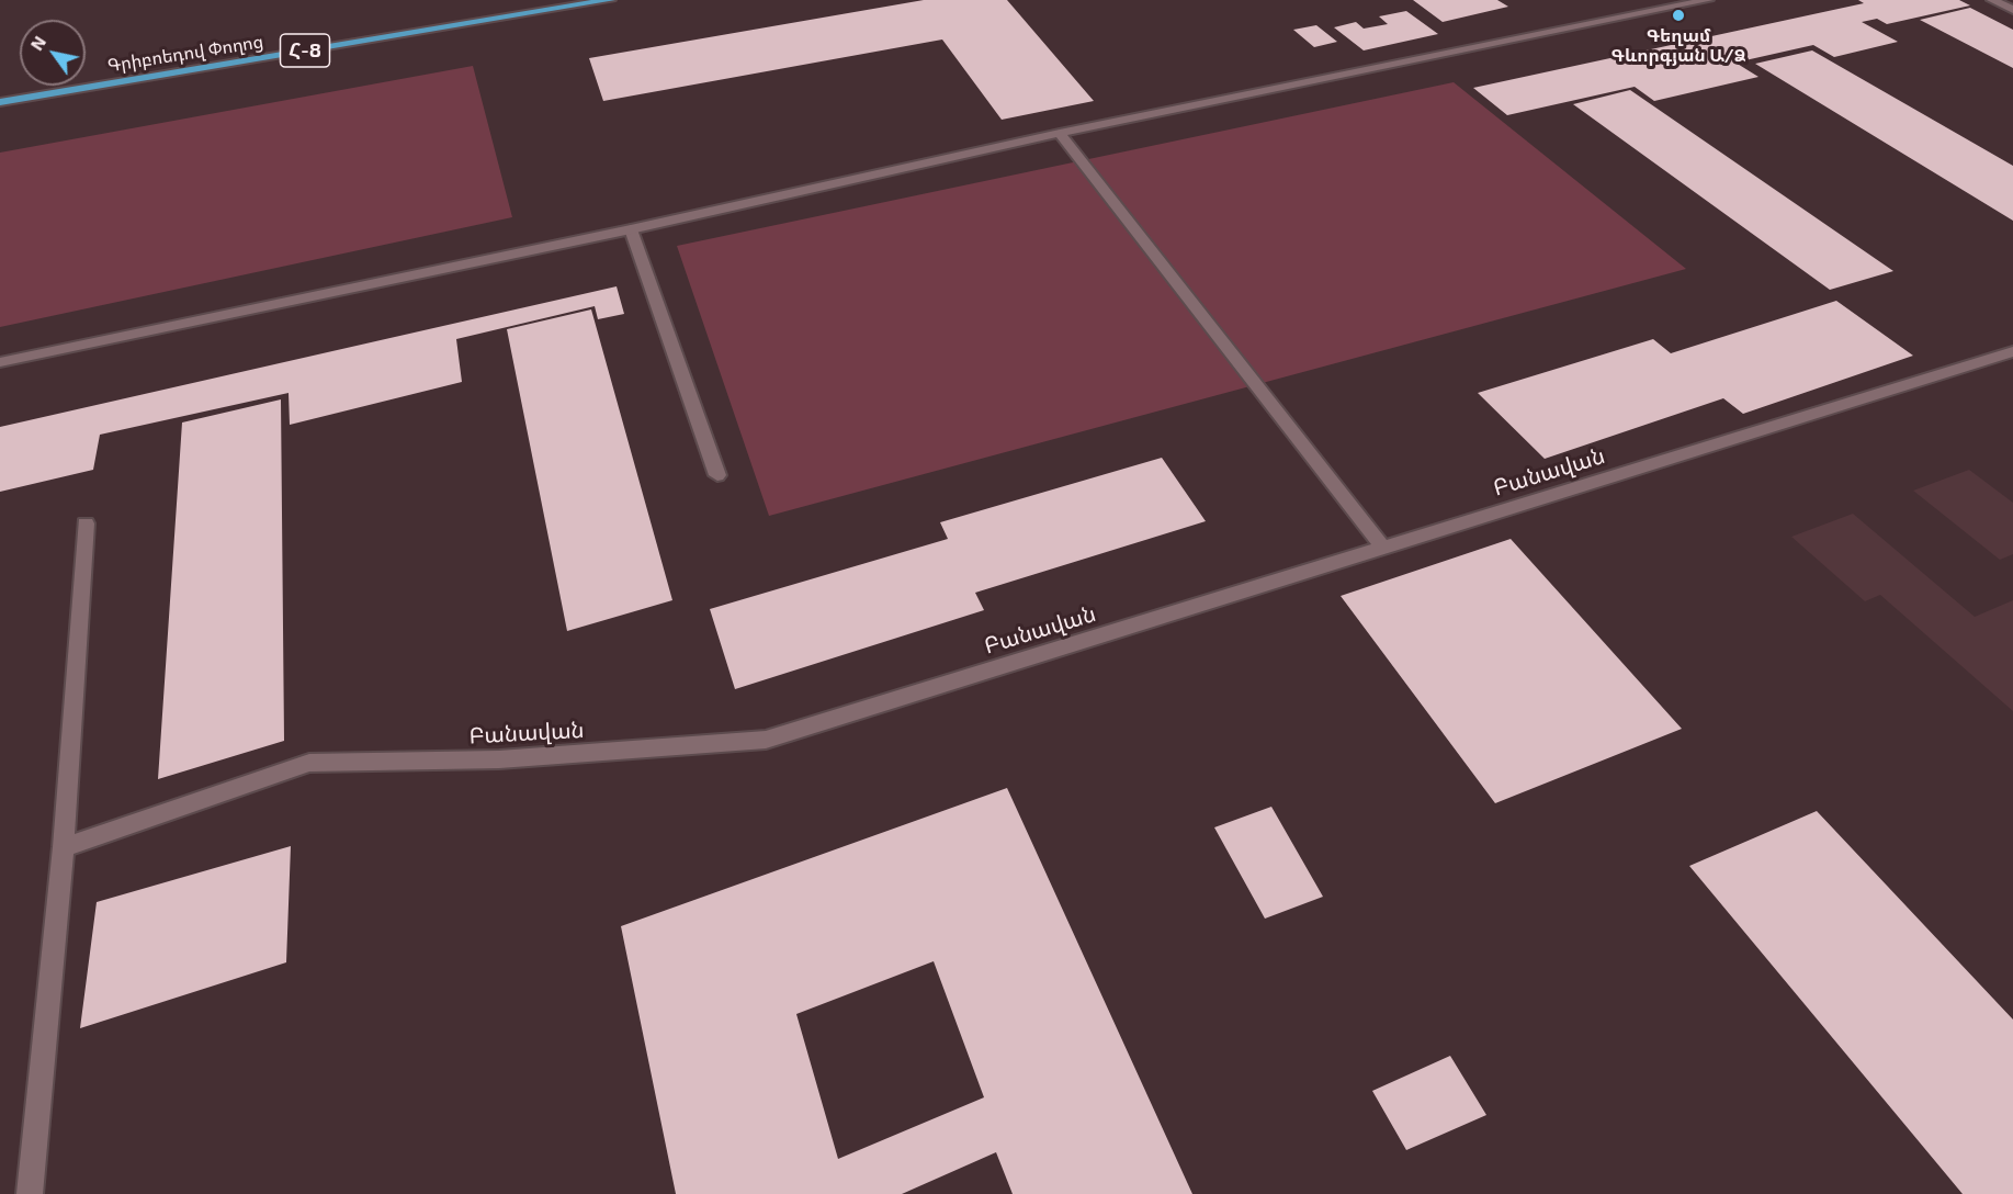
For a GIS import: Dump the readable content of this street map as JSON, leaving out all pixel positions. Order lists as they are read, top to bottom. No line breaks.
{"streets":{"main road":["Հ-8","Գրիբոեդով Փողոց"],"street":["Բանավան"]},"places":["Գեղամ Գևորգյան Ա/Ձ"],"north":"top left"}
